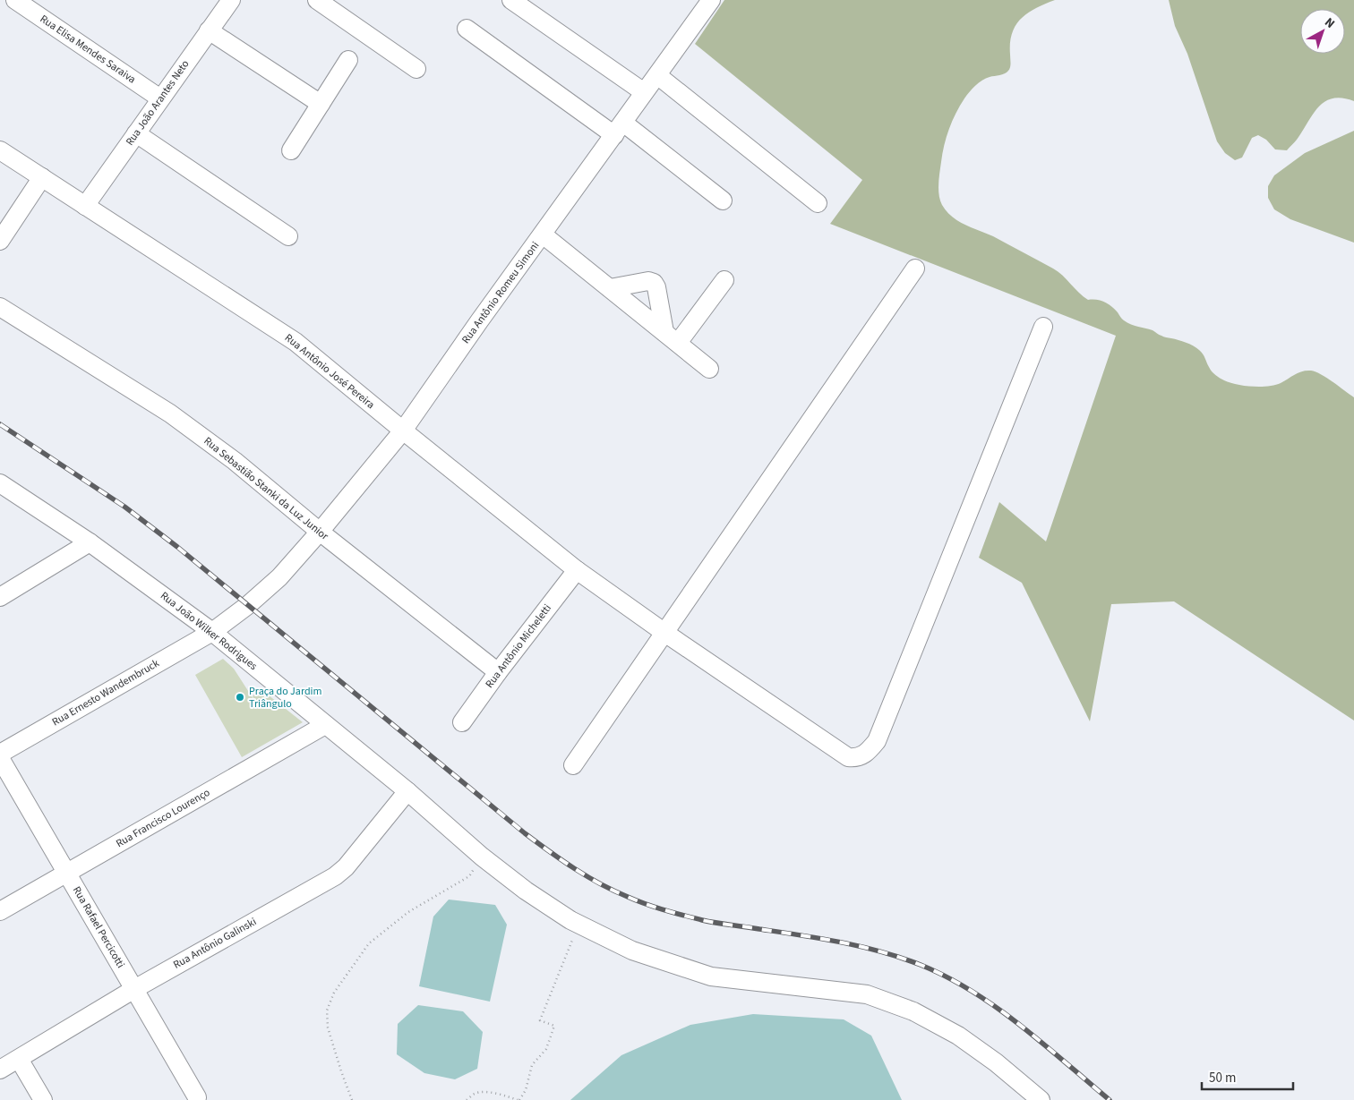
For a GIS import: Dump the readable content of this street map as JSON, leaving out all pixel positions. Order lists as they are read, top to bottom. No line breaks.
{"streets":{"street":["Rua Elisa Mendes Saraiva","Rua João Arantes Neto","Rua Antônio Romeu Simoni","Rua Antônio José Pereira","Rua Sebastião Stanki da Luz Junior","Rua João Wilker Rodrigues","Rua Antônio Micheletti","Rua Ernesto Wandembruck","Rua Francisco Lourenço","Rua Rafael Percicotti","Rua Antônio Galinski"]},"crossings":[["Rua Elisa Mendes Saraiva","Rua João Arantes Neto"],["Rua João Arantes Neto","Rua Antônio José Pereira"],["Rua Antônio Romeu Simoni","Rua Antônio José Pereira"],["Rua Antônio Romeu Simoni","Rua Sebastião Stanki da Luz Junior"],["Rua Antônio Romeu Simoni","Rua Ernesto Wandembruck"],["Rua Antônio José Pereira","Rua Antônio Micheletti"],["Rua Sebastião Stanki da Luz Junior","Rua Antônio Micheletti"],["Rua João Wilker Rodrigues","Rua Ernesto Wandembruck"],["Rua João Wilker Rodrigues","Rua Francisco Lourenço"],["Rua João Wilker Rodrigues","Rua Antônio Galinski"],["Rua Francisco Lourenço","Rua Rafael Percicotti"],["Rua Rafael Percicotti","Rua Antônio Galinski"]],"places":["Praça do Jardim Triângulo"],"scale_bar":"50 m","north":"top right"}
